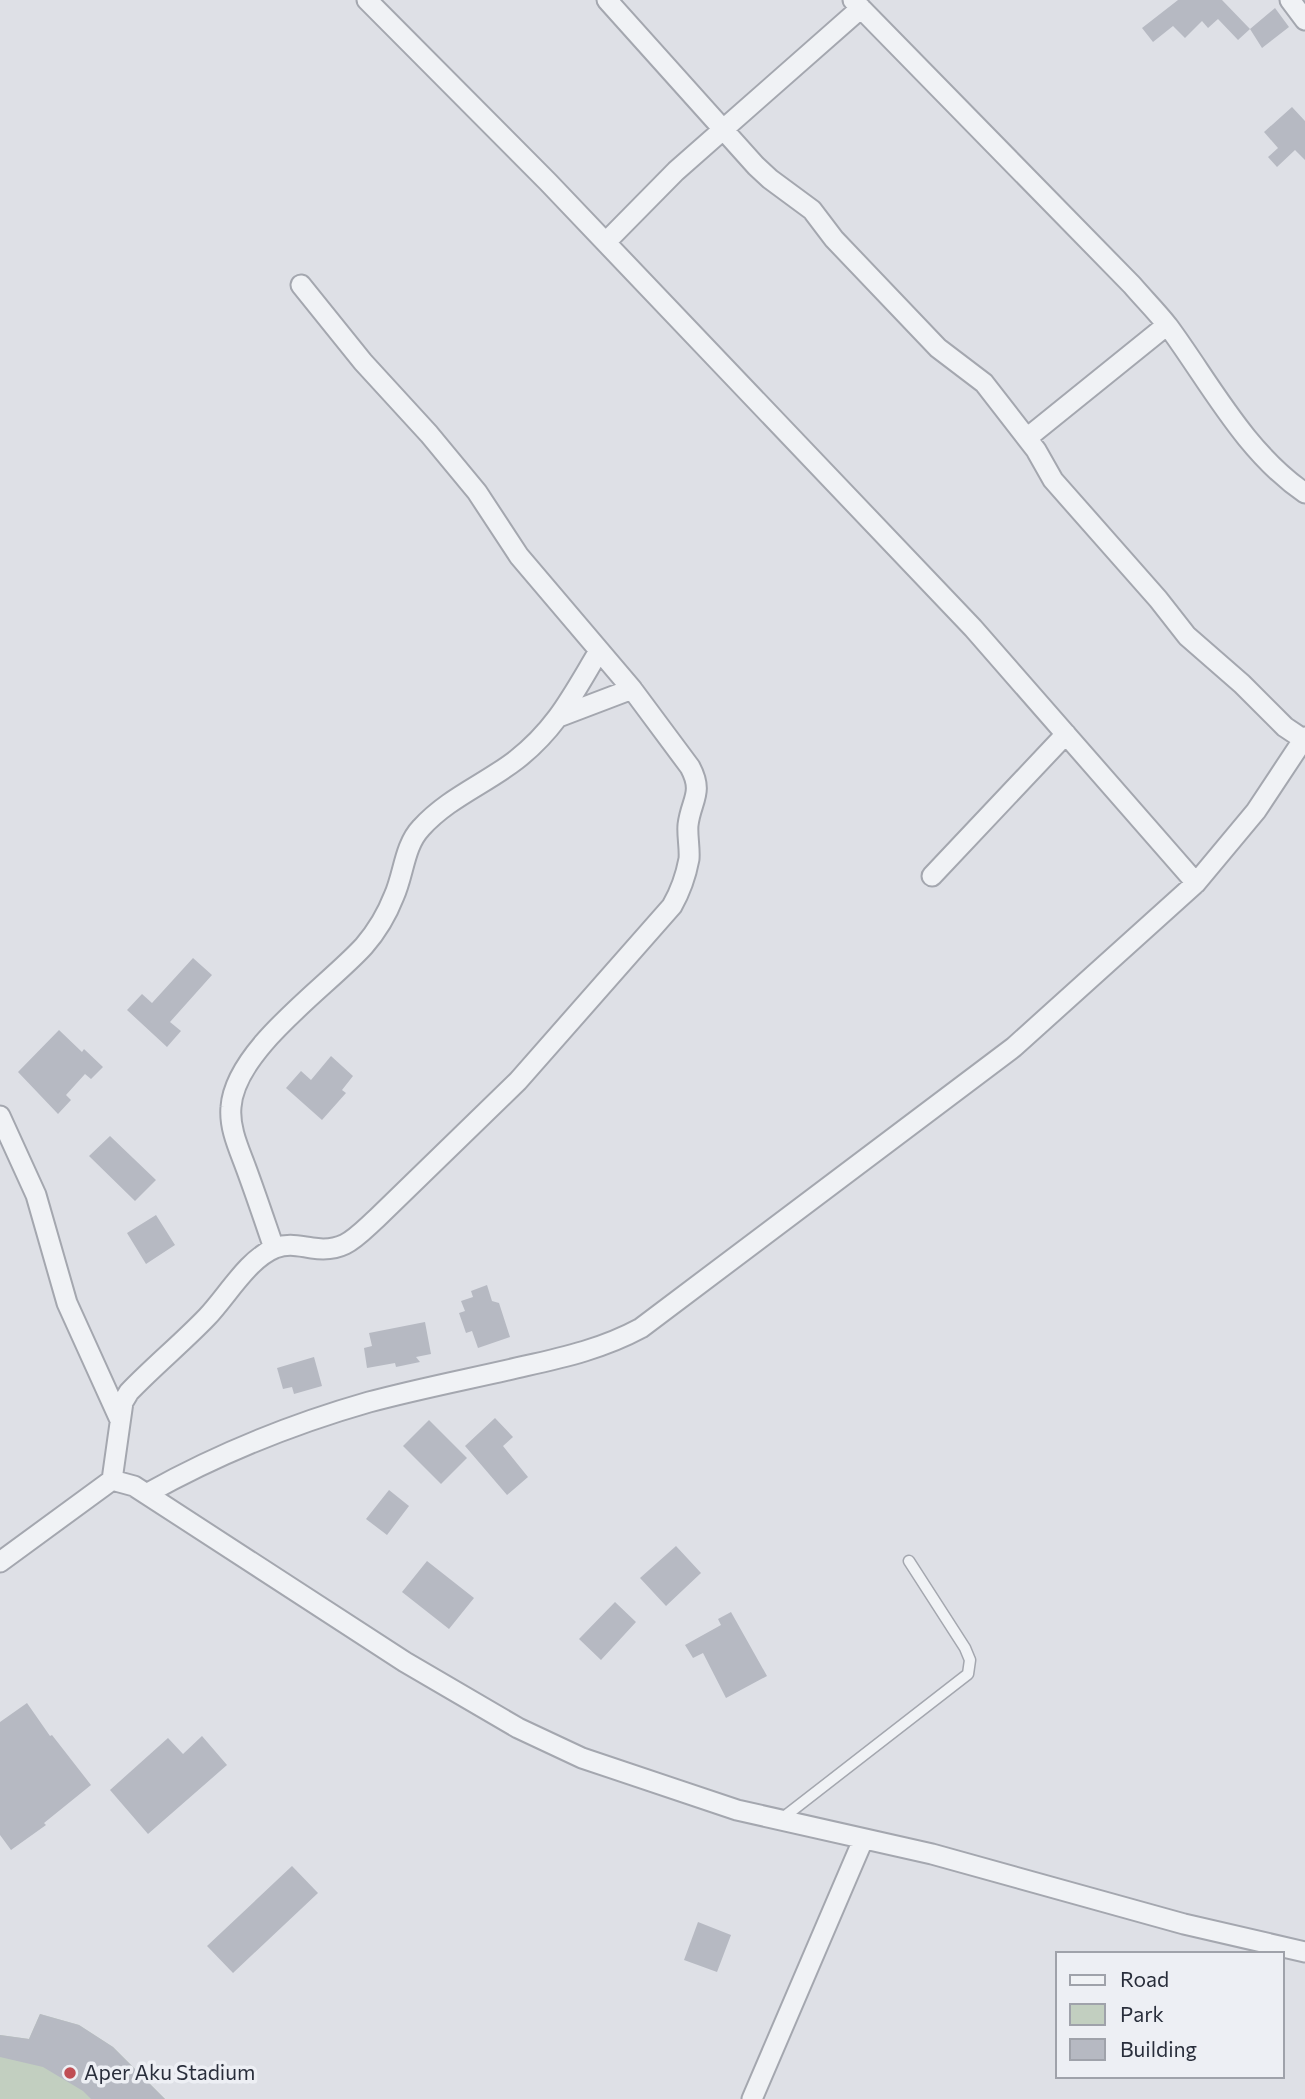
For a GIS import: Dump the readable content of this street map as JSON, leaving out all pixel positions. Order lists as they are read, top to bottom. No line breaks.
{"places":["Aper Aku Stadium"],"legend":["Road","Park","Building"]}
